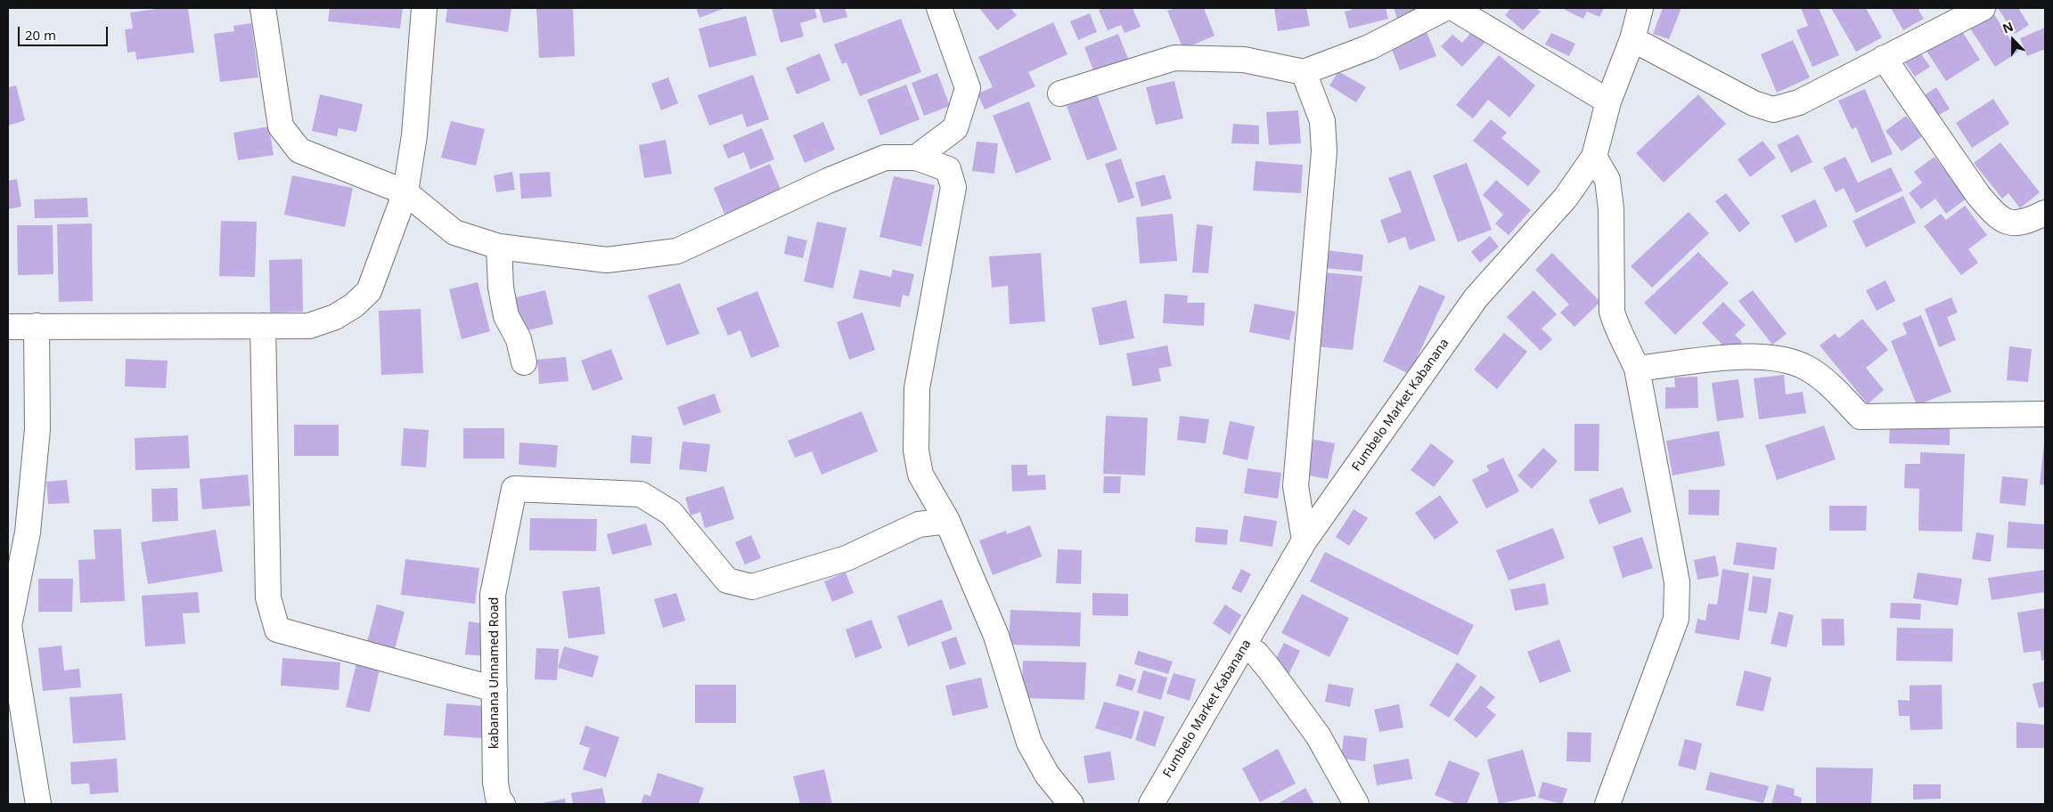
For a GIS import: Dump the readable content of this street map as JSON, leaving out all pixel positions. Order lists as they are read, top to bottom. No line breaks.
{"streets":{"street":["Fumbelo Market Kabanana","kabanana Unnamed Road"]},"scale_bar":"20 m","north":"top"}
